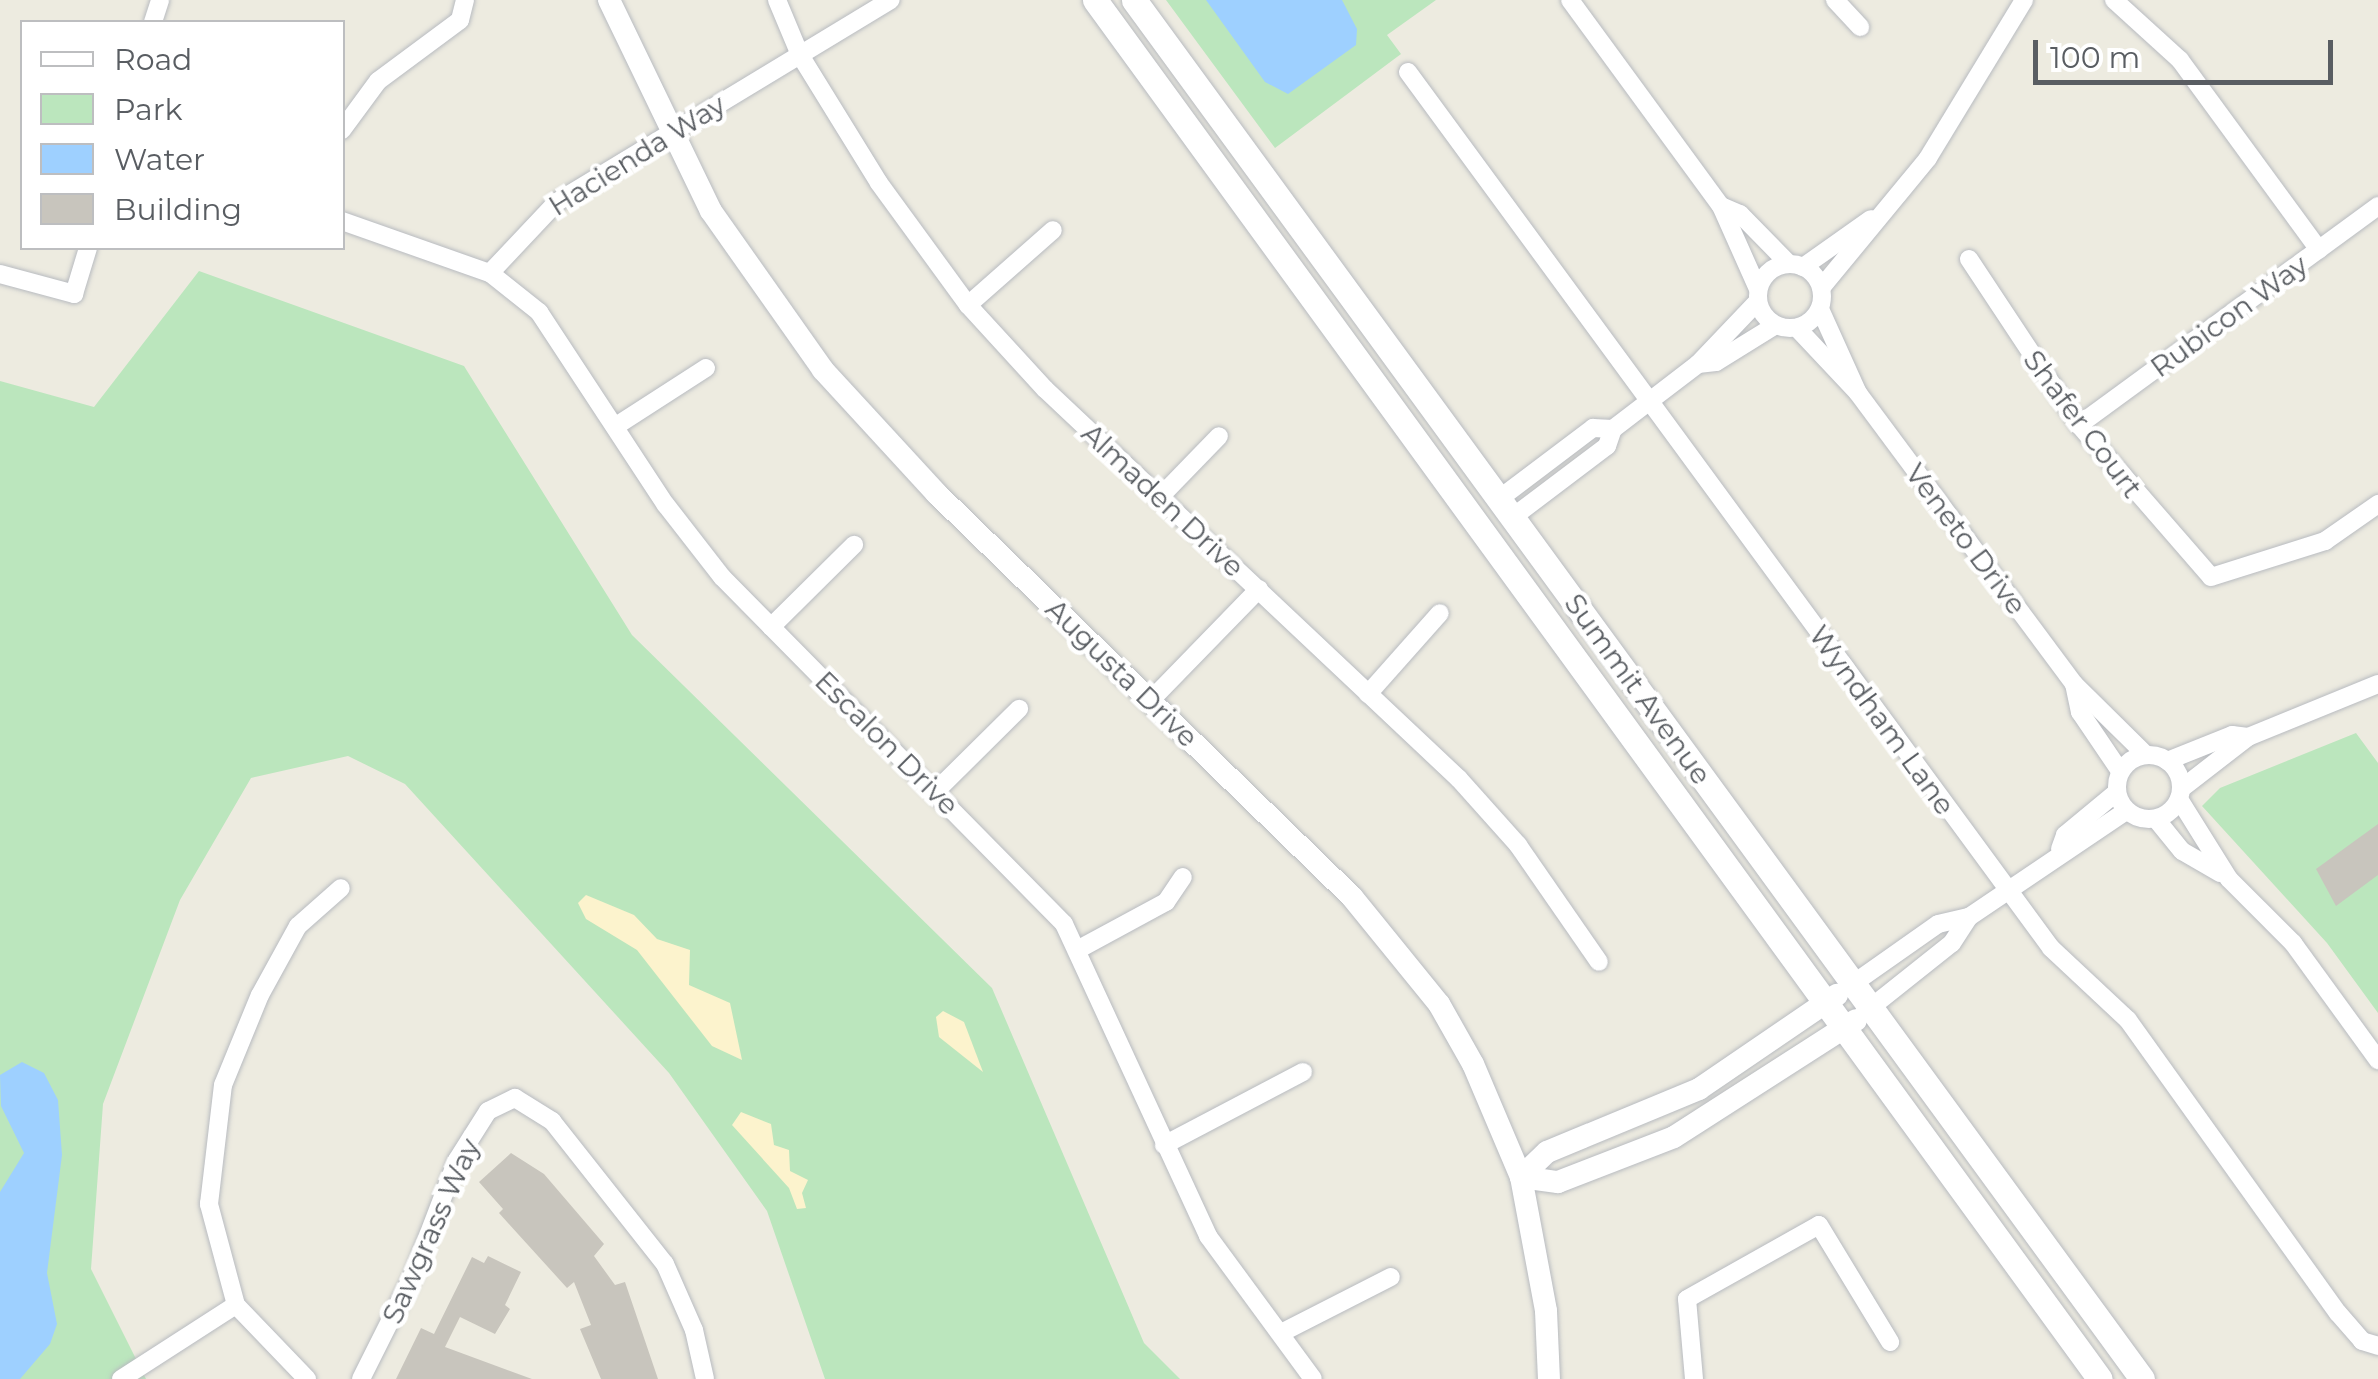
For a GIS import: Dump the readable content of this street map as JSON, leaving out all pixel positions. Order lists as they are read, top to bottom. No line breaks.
{"streets":{"main road":["Summit Avenue"],"street":["Hacienda Way","Rubicon Way","Shafer Court","Almaden Drive","Veneto Drive","Augusta Drive","Wyndham Lane","Escalon Drive","Sawgrass Way"]},"crossings":[["Hacienda Way","Almaden Drive"],["Hacienda Way","Augusta Drive"],["Hacienda Way","Escalon Drive"],["Rubicon Way","Shafer Court"]],"legend":["Road","Park","Water","Building"],"scale_bar":"100 m"}
